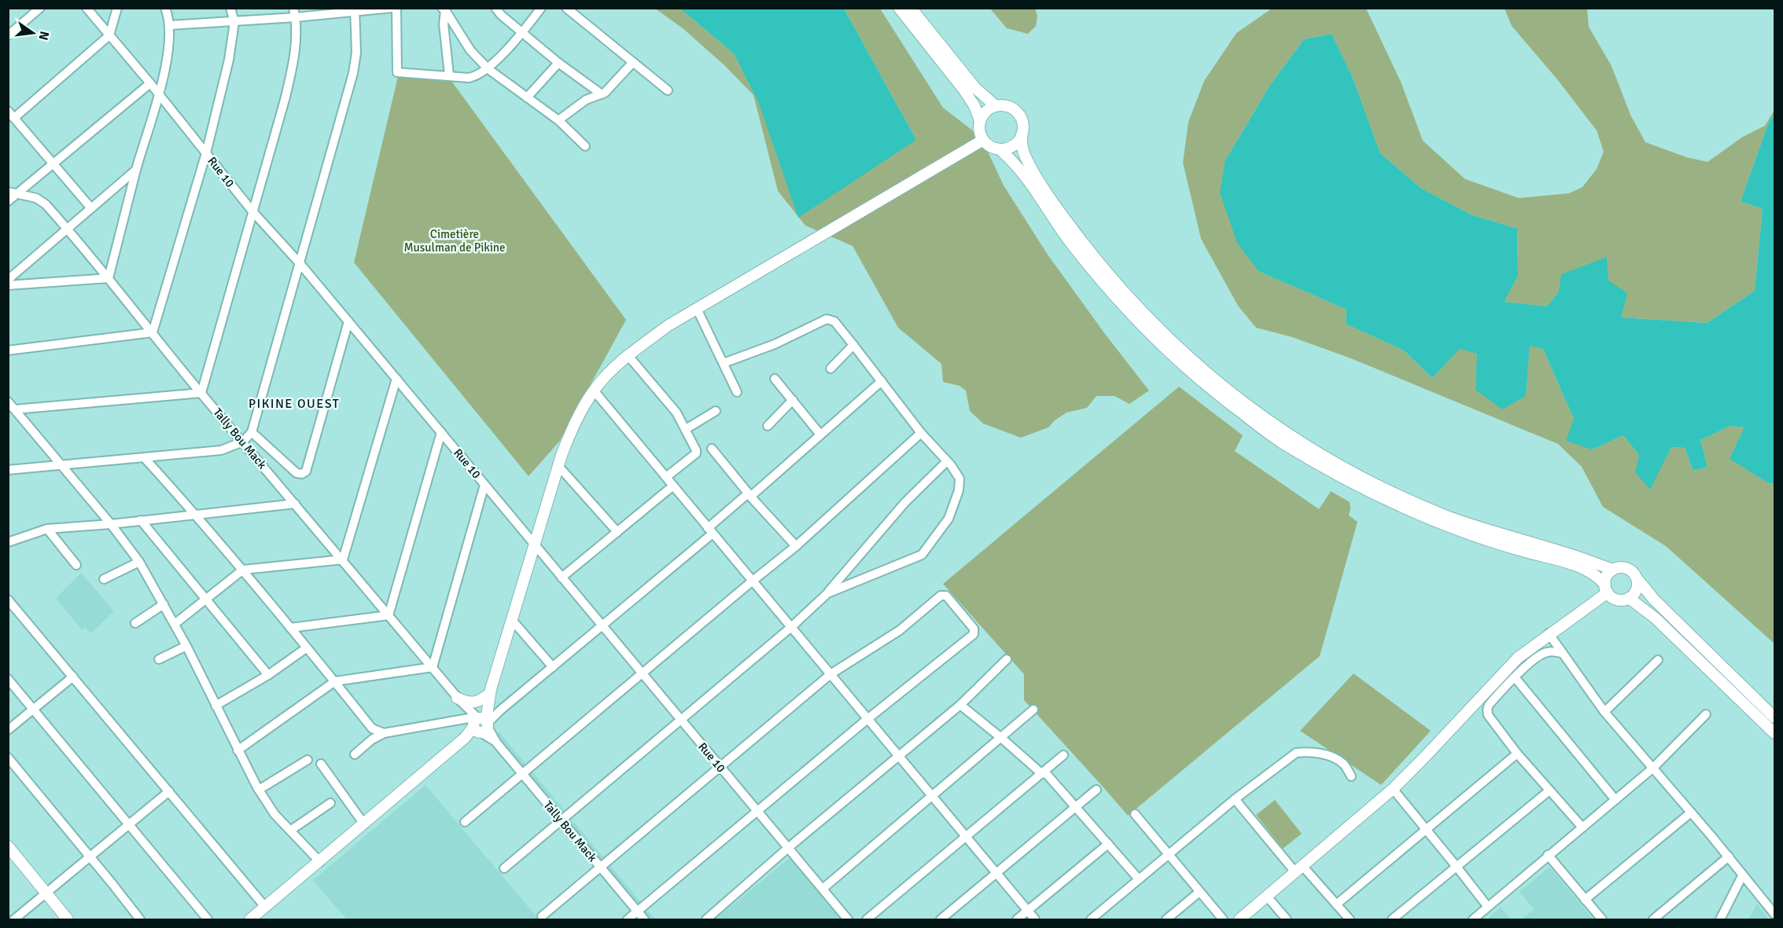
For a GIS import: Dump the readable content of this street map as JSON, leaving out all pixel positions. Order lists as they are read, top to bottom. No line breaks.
{"streets":{"street":["Rue 10","Tally Bou Mack"]},"districts":["PIKINE OUEST"],"parks":["Cimetière Musulman de Pikine"],"north":"right"}
